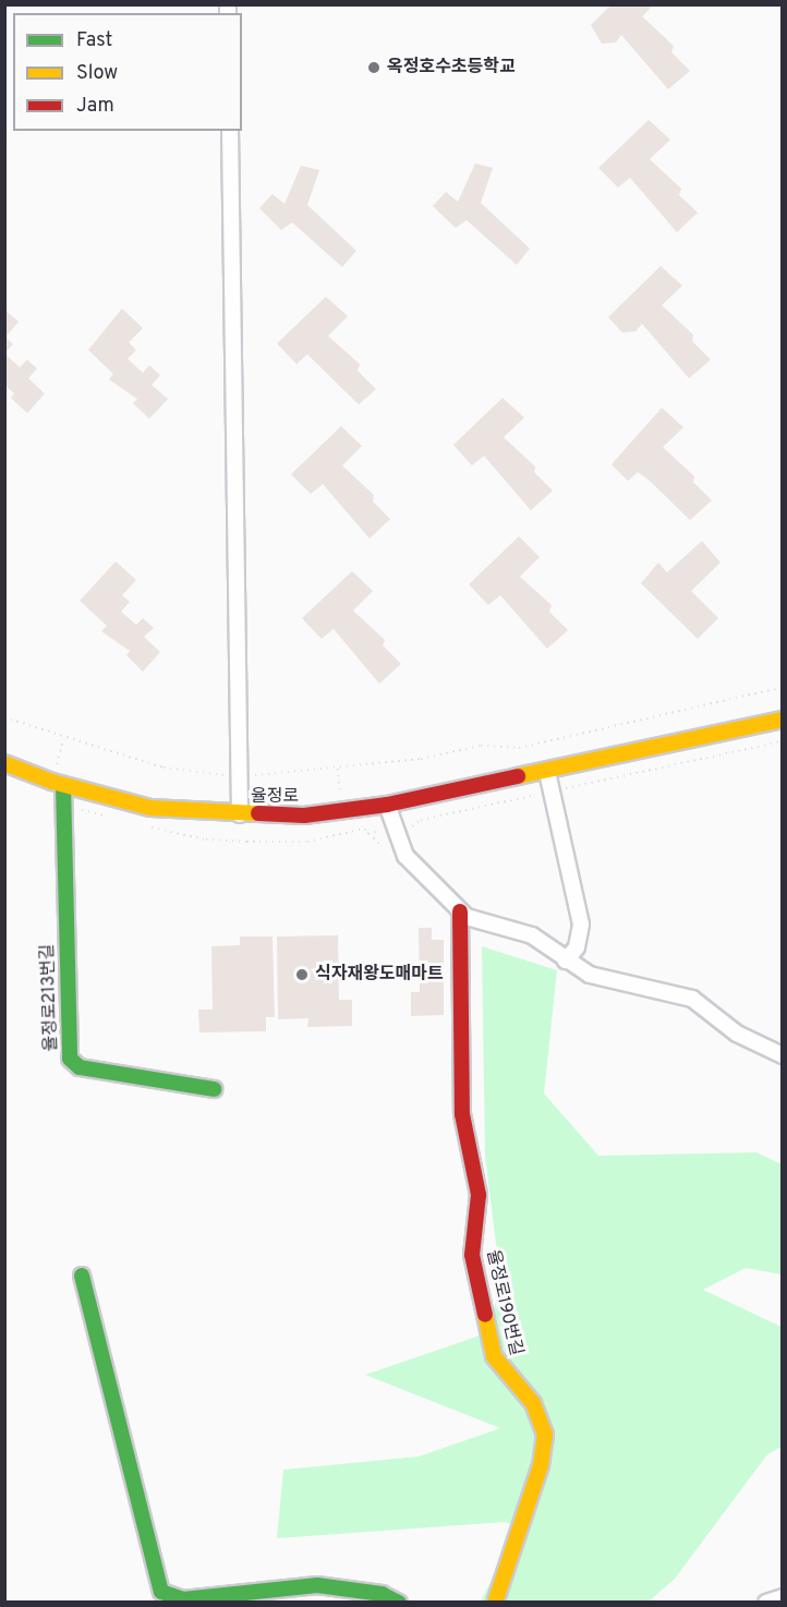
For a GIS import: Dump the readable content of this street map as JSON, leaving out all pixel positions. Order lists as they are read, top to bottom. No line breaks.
{"streets":{"street":["율정로","율정로213번길","율정로190번길"]},"crossings":[["율정로","율정로213번길"]],"places":["옥정호수초등학교","식자재왕도매마트"],"legend":["Fast","Slow","Jam"]}
